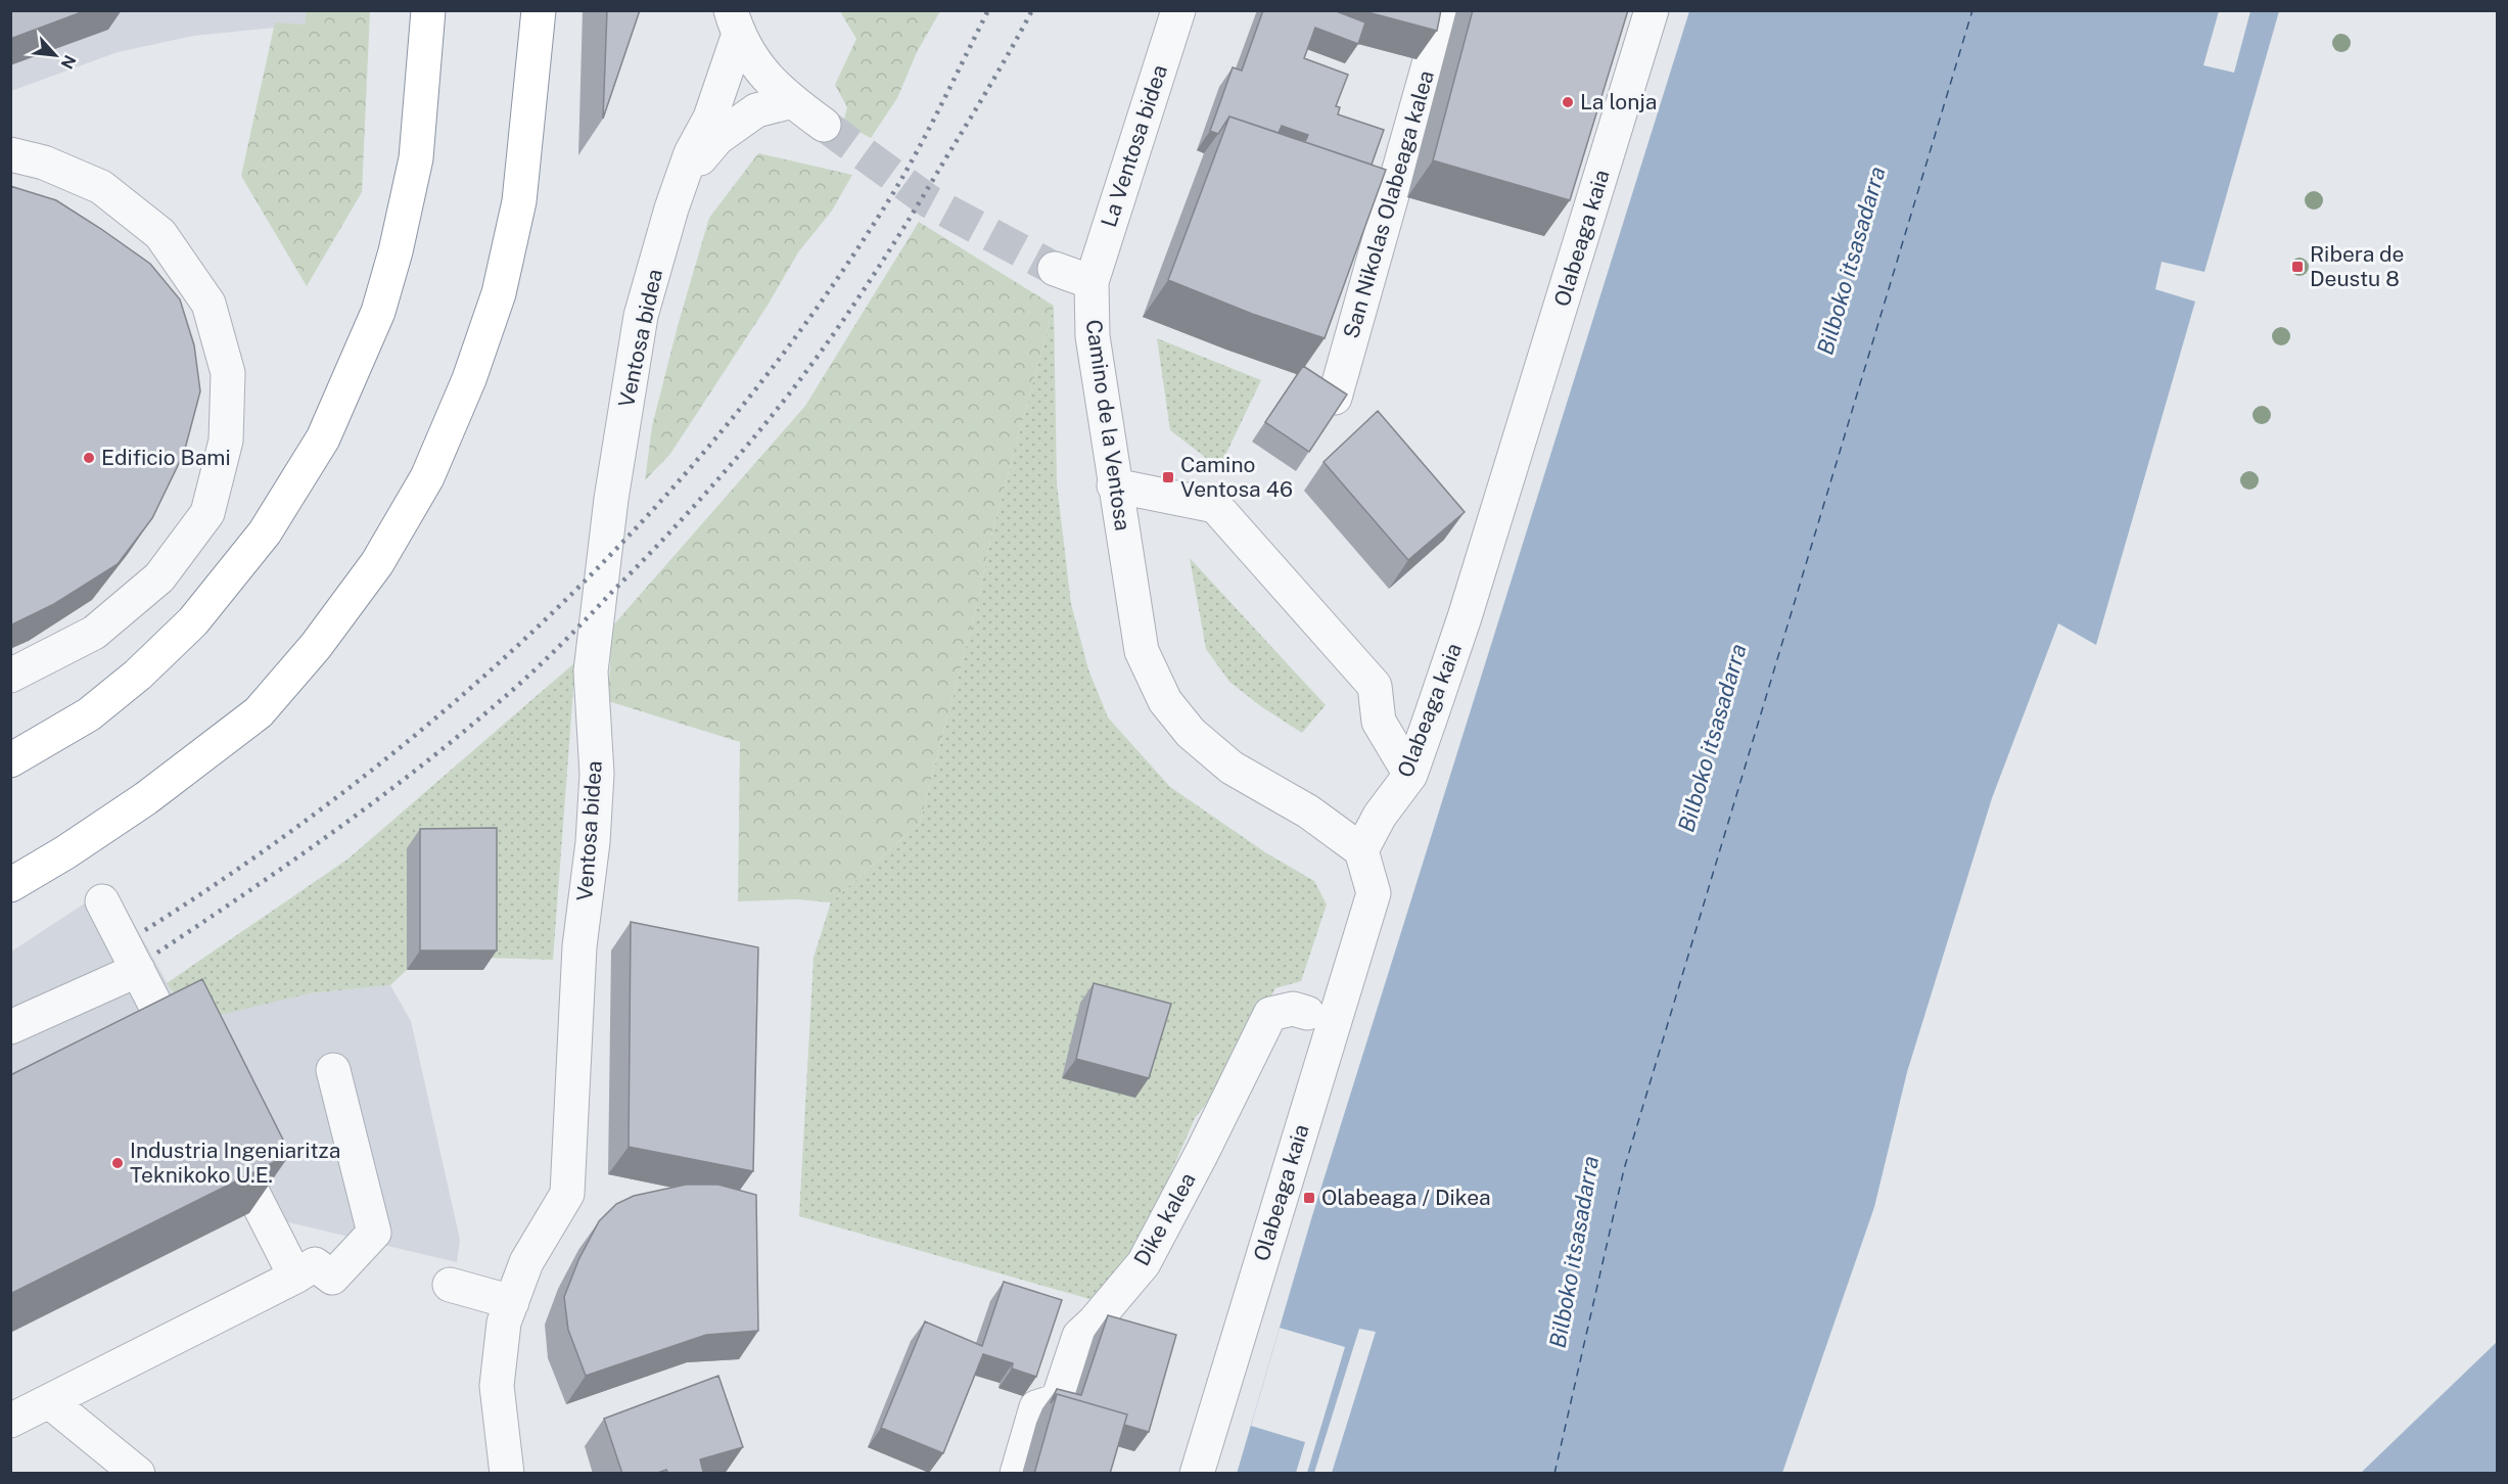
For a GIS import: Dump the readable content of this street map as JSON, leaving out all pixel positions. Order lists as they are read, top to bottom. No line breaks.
{"streets":{"street":["La Ventosa bidea","San Nikolas Olabeaga kalea","Olabeaga kaia","Ventosa bidea","Camino de la Ventosa","Dike kalea"]},"crossings":[["La Ventosa bidea","Camino de la Ventosa"],["Olabeaga kaia","Camino de la Ventosa"]],"water":["Bilboko itsasadarra"],"places":{"other":["La lonja","Edificio Bami","Industria Ingeniaritza Teknikoko U.E."],"transit":["Ribera de Deustu 8","Camino Ventosa 46","Olabeaga / Dikea"]},"north":"bottom right"}
